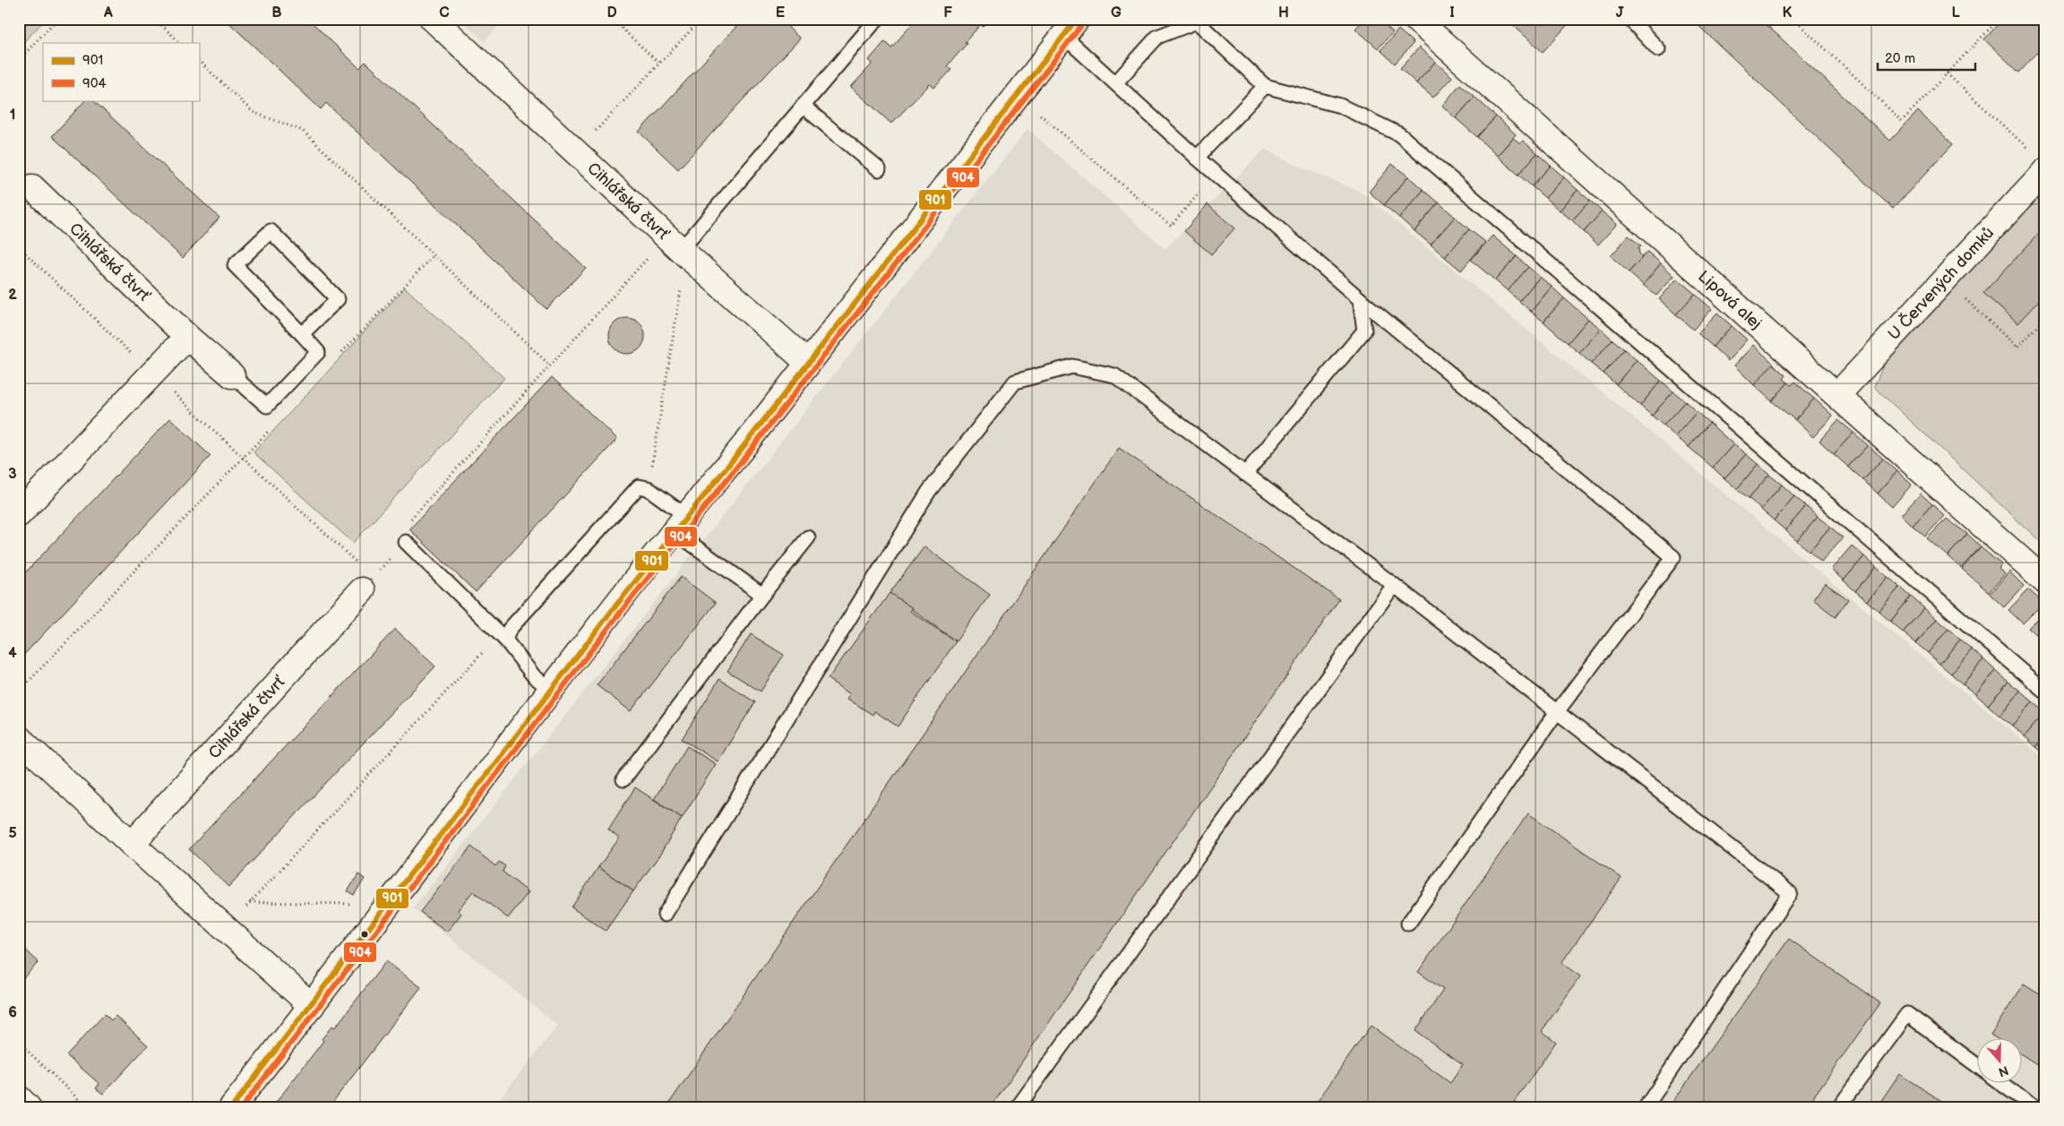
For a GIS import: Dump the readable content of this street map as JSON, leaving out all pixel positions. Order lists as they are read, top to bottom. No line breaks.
{"streets":{"street":["Cihlářská čtvrť","U Červených domků","Lipová alej"]},"crossings":[["U Červených domků","Lipová alej"]],"lines":["transit line 901","transit line 904"],"legend":["901","904"],"scale_bar":"20 m","north":"bottom","grid":{"columns":["A","B","C","D","E","F","G","H","I","J","K","L"],"rows":["1","2","3","4","5","6"]}}
